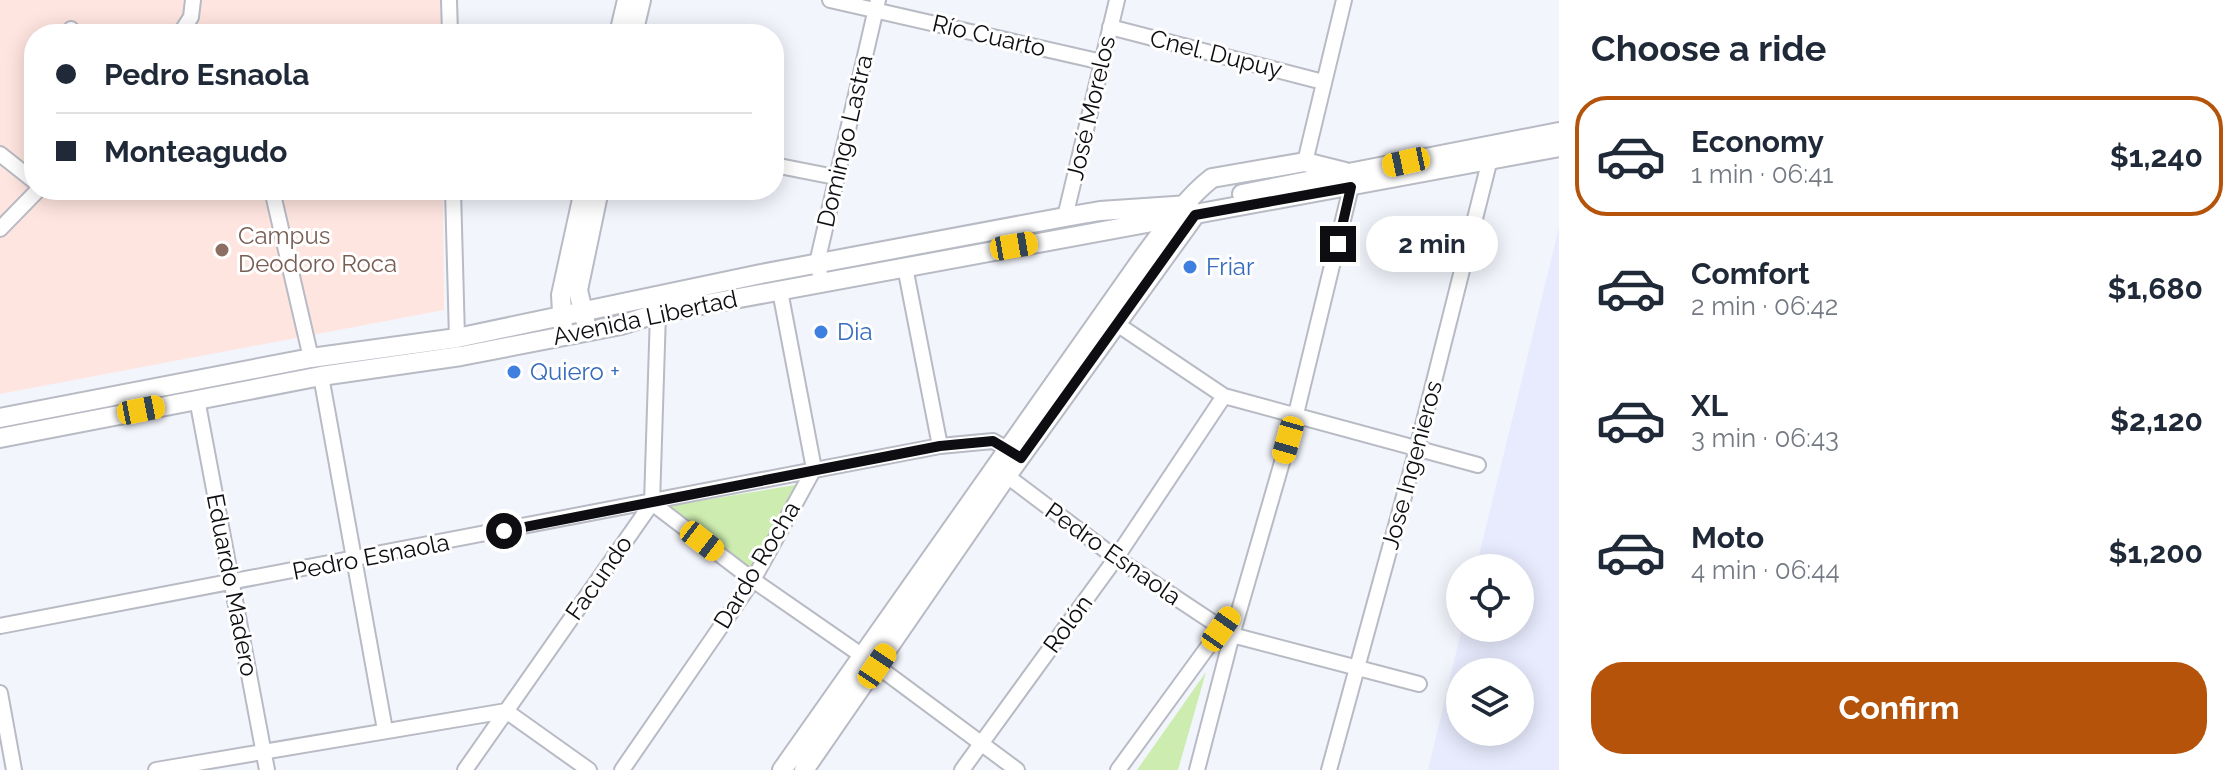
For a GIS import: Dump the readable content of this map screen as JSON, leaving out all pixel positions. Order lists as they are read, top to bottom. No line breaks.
{"streets":{"main road":["Avenida Libertad"],"street":["Río Cuarto","Cnel. Dupuy","José Morelos","Domingo Lastra","Jose Ingenieros","Pedro Esnaola","Dardo Rocha","Facundo","Eduardo Madero","Rolón"]},"crossings":[["Río Cuarto","José Morelos"],["Río Cuarto","Domingo Lastra"],["Cnel. Dupuy","José Morelos"],["José Morelos","Avenida Libertad"],["Domingo Lastra","Avenida Libertad"],["Avenida Libertad","Eduardo Madero"],["Jose Ingenieros","Pedro Esnaola"],["Pedro Esnaola","Dardo Rocha"],["Pedro Esnaola","Facundo"],["Pedro Esnaola","Eduardo Madero"],["Pedro Esnaola","Rolón"]],"places":["Campus Deodoro Roca","Friar","Dia","Quiero +"],"page":{"heading":"Choose a ride","banner":["Pedro Esnaola","Monteagudo"],"list":[{"name":"Economy","note":"1 min · 06:41","value":"$1,240"},{"name":"Comfort","note":"2 min · 06:42","value":"$1,680"},{"name":"XL","note":"3 min · 06:43","value":"$2,120"},{"name":"Moto","note":"4 min · 06:44","value":"$1,200"}],"bubble":"2 min","buttons":"Confirm"}}
